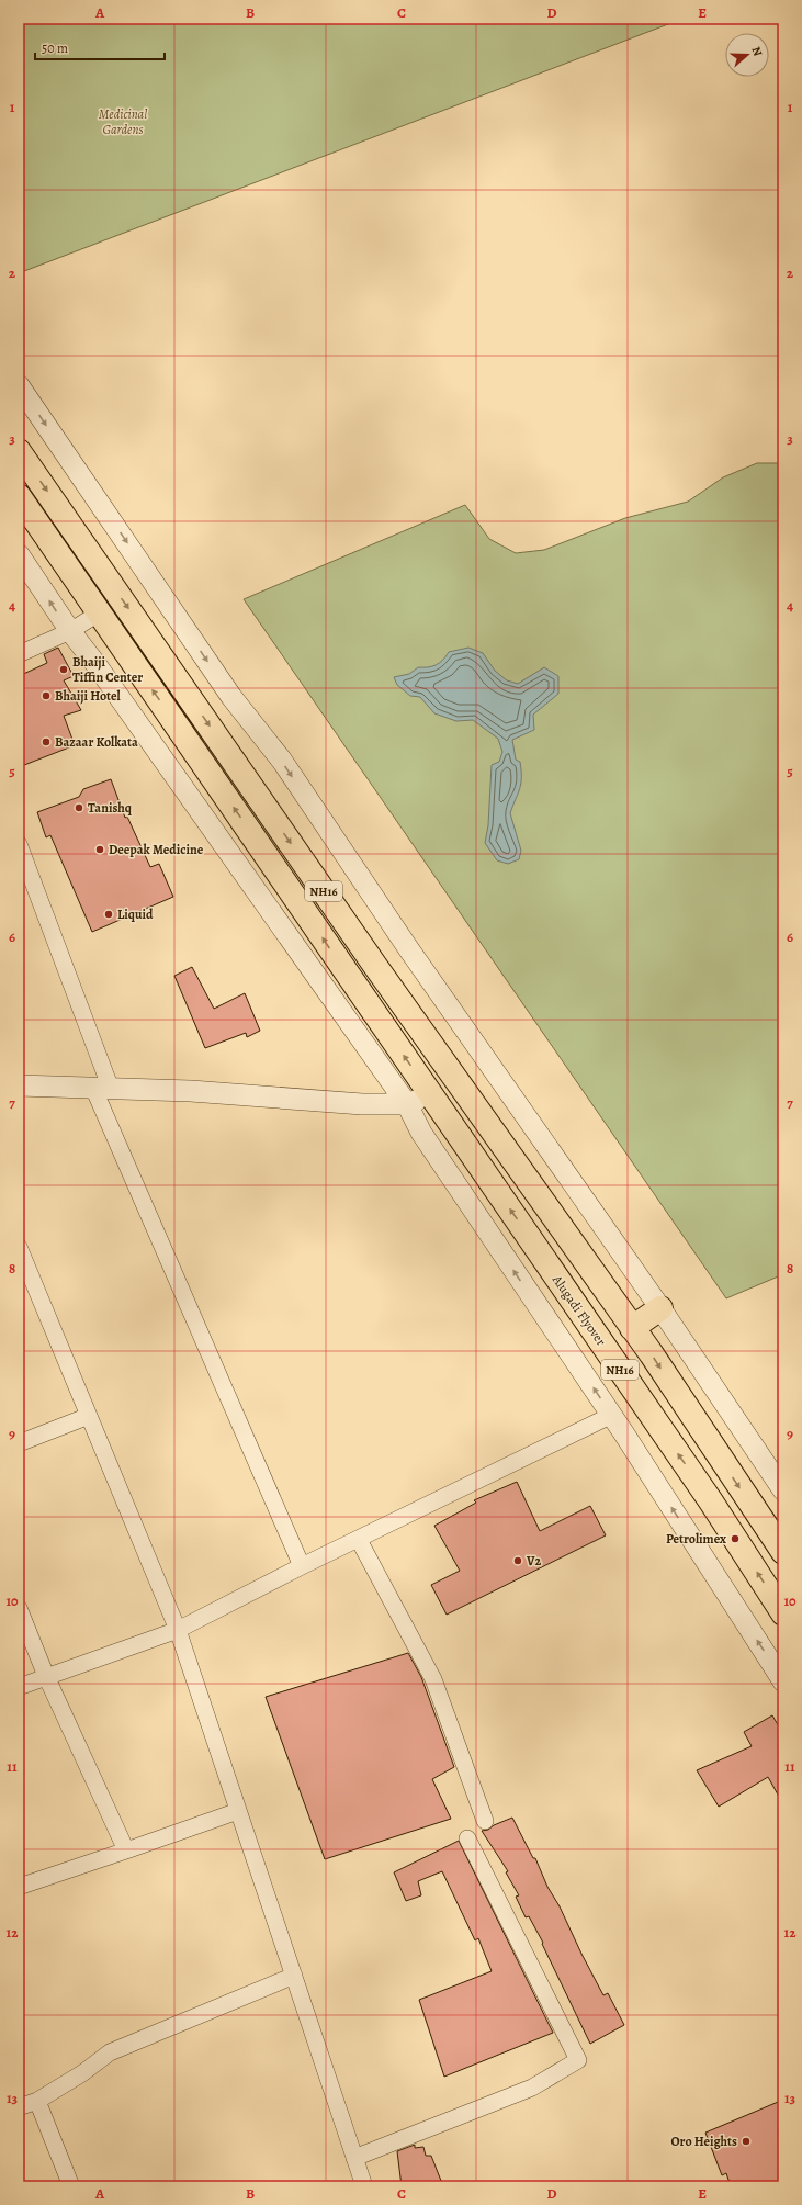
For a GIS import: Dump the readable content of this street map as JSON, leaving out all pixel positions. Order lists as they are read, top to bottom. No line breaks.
{"streets":{"highway":["NH16","Alugadi Flyover"]},"crossings":[["NH16","Alugadi Flyover"]],"parks":["Medicinal Gardens"],"places":["Bhaiji Tiffin Center","Bhaiji Hotel","Bazaar Kolkata","Tanishq","Deepak Medicine","Liquid","Petrolimex","V2","Oro Heights"],"scale_bar":"50 m","north":"right","grid":{"columns":["A","B","C","D","E"],"rows":["1","2","3","4","5","6","7","8","9","10","11","12","13"]}}
